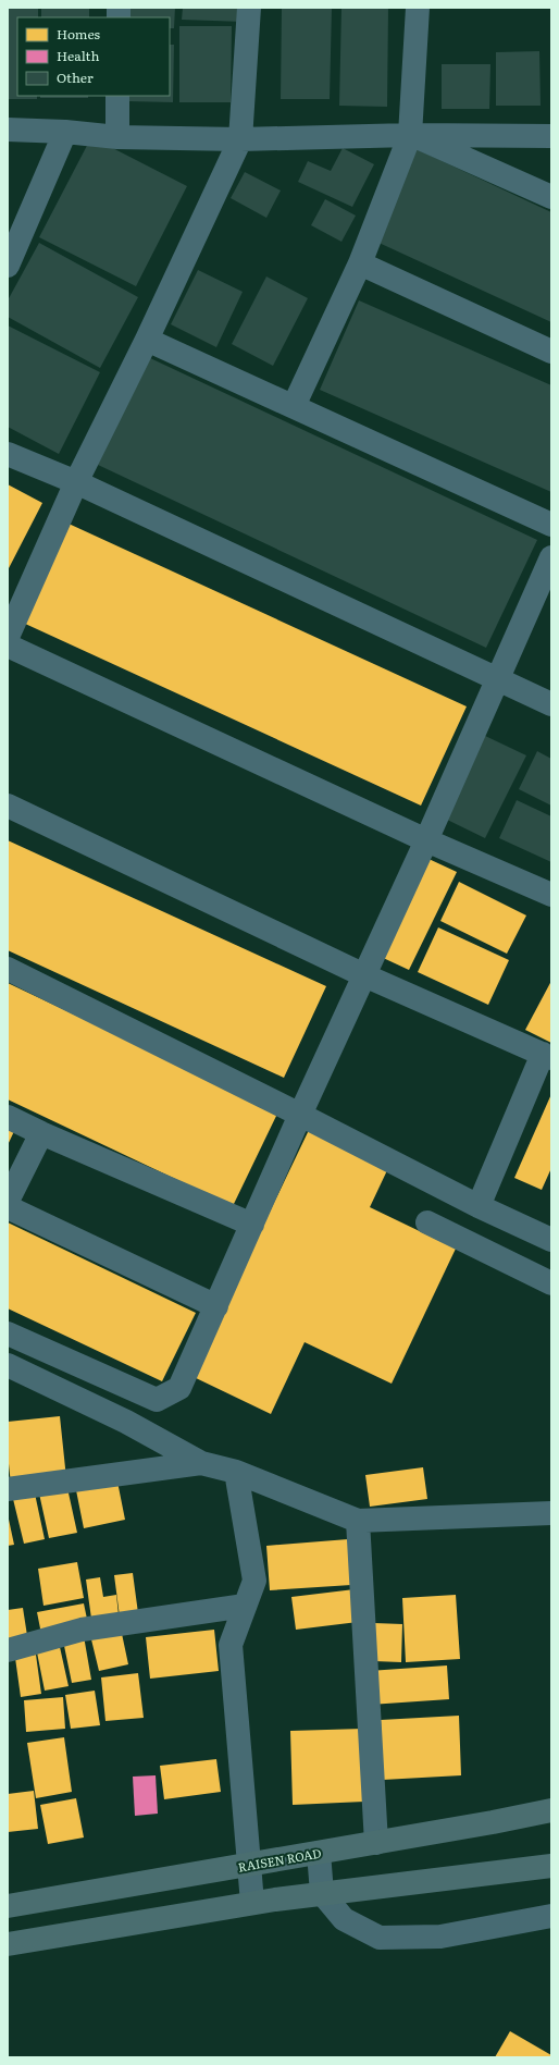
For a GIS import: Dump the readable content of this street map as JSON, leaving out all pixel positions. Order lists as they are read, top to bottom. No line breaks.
{"streets":{"main road":["RAISEN ROAD"]},"legend":["Homes","Health","Other"]}
